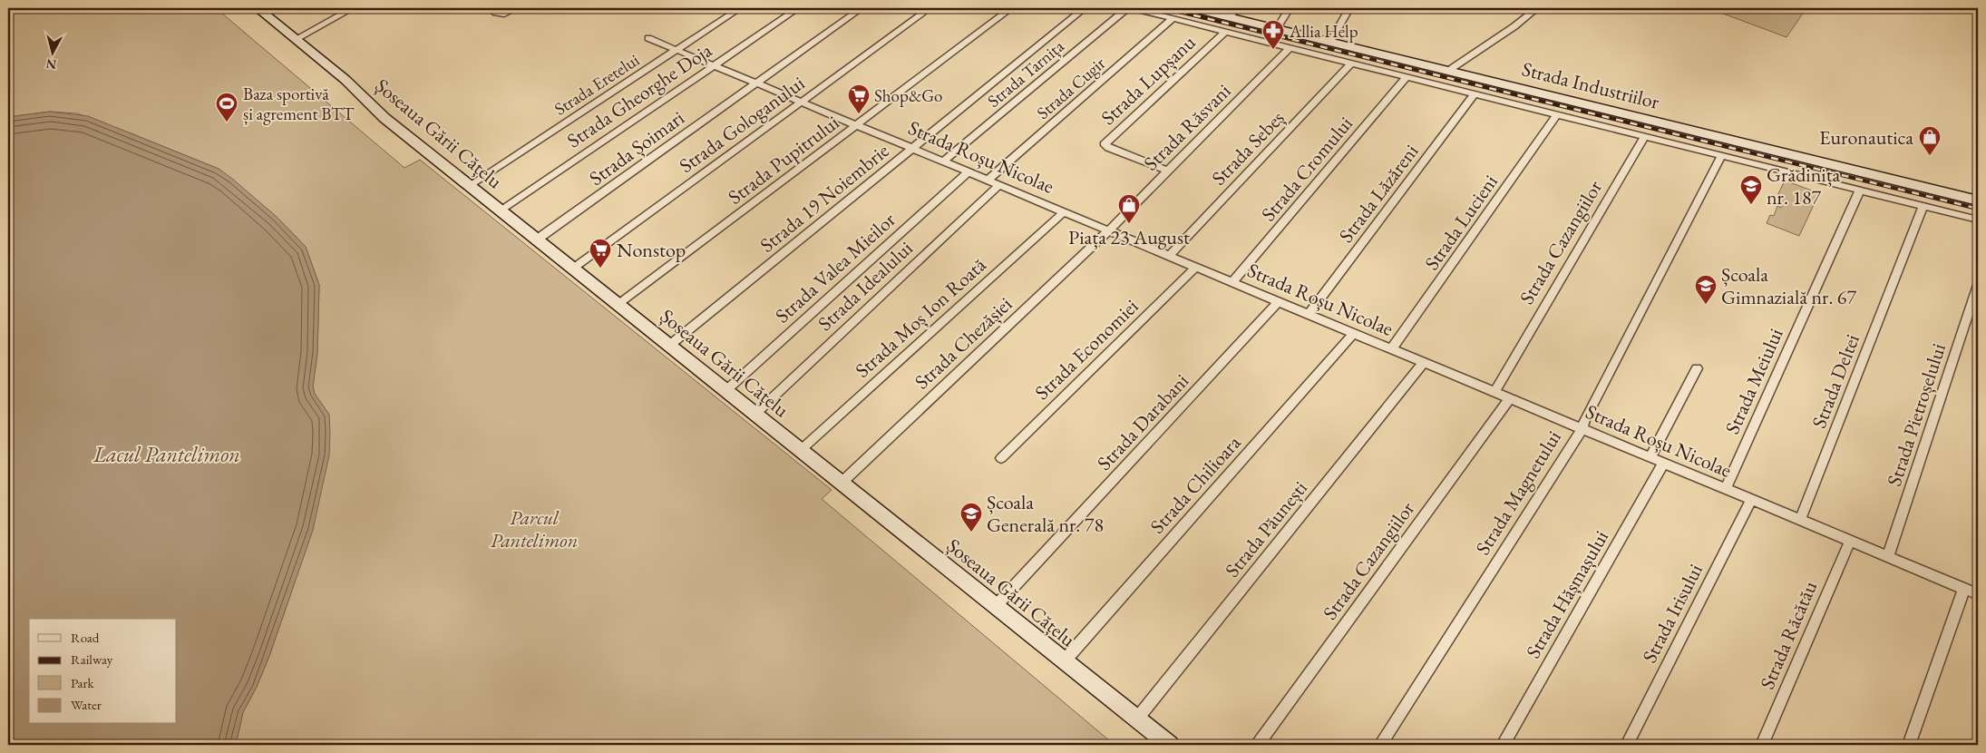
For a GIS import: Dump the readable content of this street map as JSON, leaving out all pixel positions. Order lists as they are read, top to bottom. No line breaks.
{"streets":{"main road":["Strada Industriilor","Șoseaua Gării Cățelu"],"street":["Strada Tarnița","Strada Lupșanu","Strada Eretelui","Strada Cugir","Strada Gheorghe Doja","Strada Gologanului","Strada Răsvani","Strada Șoimari","Strada Sebeș","Strada Roșu Nicolae","Strada Pupitrului","Strada Cromului","Strada Lăzăreni","Strada 19 Noiembrie","Strada Lucieni","Strada Cazangiilor","Strada Valea Mieilor","Strada Idealului","Strada Moș Ion Roată","Strada Chezășiei","Strada Economiei","Strada Meiului","Strada Deltei","Strada Pietroșelului","Strada Darabani","Strada Chilioara","Strada Magnetului","Strada Păunești","Strada Hășmașului","Strada Irisului","Strada Răcătău"]},"crossings":[["Strada Tarnița","Strada Roșu Nicolae"],["Strada Lupșanu","Strada Răsvani"],["Strada Eretelui","Șoseaua Gării Cățelu"],["Strada Eretelui","Strada Roșu Nicolae"],["Strada Cugir","Strada Roșu Nicolae"],["Strada Gheorghe Doja","Șoseaua Gării Cățelu"],["Strada Gheorghe Doja","Strada Roșu Nicolae"],["Strada Gologanului","Șoseaua Gării Cățelu"],["Strada Gologanului","Strada Roșu Nicolae"],["Strada Răsvani","Strada Roșu Nicolae"],["Strada Răsvani","Strada Chezășiei"],["Șoseaua Gării Cățelu","Strada Șoimari"],["Șoseaua Gării Cățelu","Strada Pupitrului"],["Șoseaua Gării Cățelu","Strada 19 Noiembrie"],["Șoseaua Gării Cățelu","Strada Valea Mieilor"],["Șoseaua Gării Cățelu","Strada Idealului"],["Șoseaua Gării Cățelu","Strada Moș Ion Roată"],["Șoseaua Gării Cățelu","Strada Chezășiei"],["Șoseaua Gării Cățelu","Strada Darabani"],["Șoseaua Gării Cățelu","Strada Chilioara"],["Șoseaua Gării Cățelu","Strada Păunești"],["Strada Șoimari","Strada Roșu Nicolae"],["Strada Sebeș","Strada Roșu Nicolae"],["Strada Roșu Nicolae","Strada Pupitrului"],["Strada Roșu Nicolae","Strada Cromului"],["Strada Roșu Nicolae","Strada Lăzăreni"],["Strada Roșu Nicolae","Strada 19 Noiembrie"],["Strada Roșu Nicolae","Strada Lucieni"],["Strada Roșu Nicolae","Strada Cazangiilor"],["Strada Roșu Nicolae","Strada Valea Mieilor"],["Strada Roșu Nicolae","Strada Idealului"],["Strada Roșu Nicolae","Strada Moș Ion Roată"],["Strada Roșu Nicolae","Strada Chezășiei"],["Strada Roșu Nicolae","Strada Economiei"],["Strada Roșu Nicolae","Strada Meiului"],["Strada Roșu Nicolae","Strada Deltei"],["Strada Roșu Nicolae","Strada Pietroșelului"],["Strada Roșu Nicolae","Strada Darabani"],["Strada Roșu Nicolae","Strada Chilioara"],["Strada Roșu Nicolae","Strada Magnetului"],["Strada Roșu Nicolae","Strada Păunești"],["Strada Roșu Nicolae","Strada Hășmașului"],["Strada Roșu Nicolae","Strada Irisului"],["Strada Roșu Nicolae","Strada Răcătău"]],"water":["Lacul Pantelimon"],"parks":["Parcul Pantelimon"],"places":{"pharmacy":["Allia Help"],"supermarket":["Shop&Go","Nonstop"],"sports":["Baza sportivă și agrement BTT"],"shop":["Euronautica","Piața 23 August"],"school or university":["Grădinița nr. 187","Școala Gimnazială nr. 67","Școala Generală nr. 78"]},"legend":["Road","Railway","Park","Water"],"north":"bottom"}
